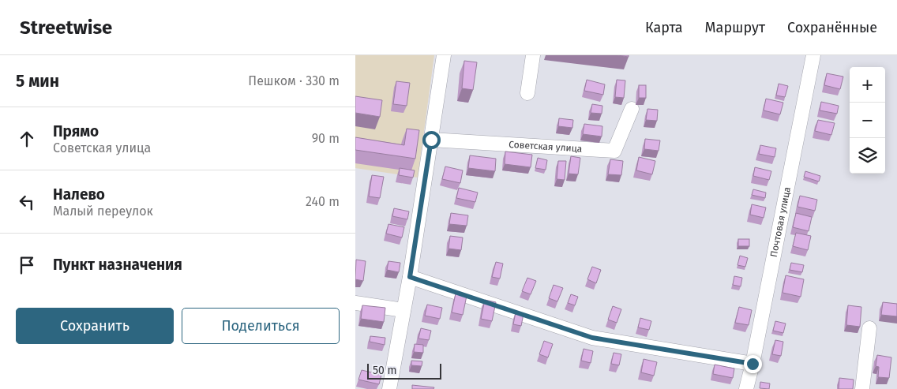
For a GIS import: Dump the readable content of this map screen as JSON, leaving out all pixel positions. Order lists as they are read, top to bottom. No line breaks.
{"streets":{"street":["Советская улица","Почтовая улица"]},"scale_bar":"50 m","page":{"header":"Streetwise","nav":["Карта","Маршрут","Сохранённые"],"heading":["5 мин","Пешком · 330 m"],"map_buttons":["+","−"],"list":[["Прямо","Советская улица","90 m"],["Налево","Малый переулок","240 m"],"Пункт назначения"],"buttons":["Сохранить","Поделиться"],"scale":"50 m"}}
